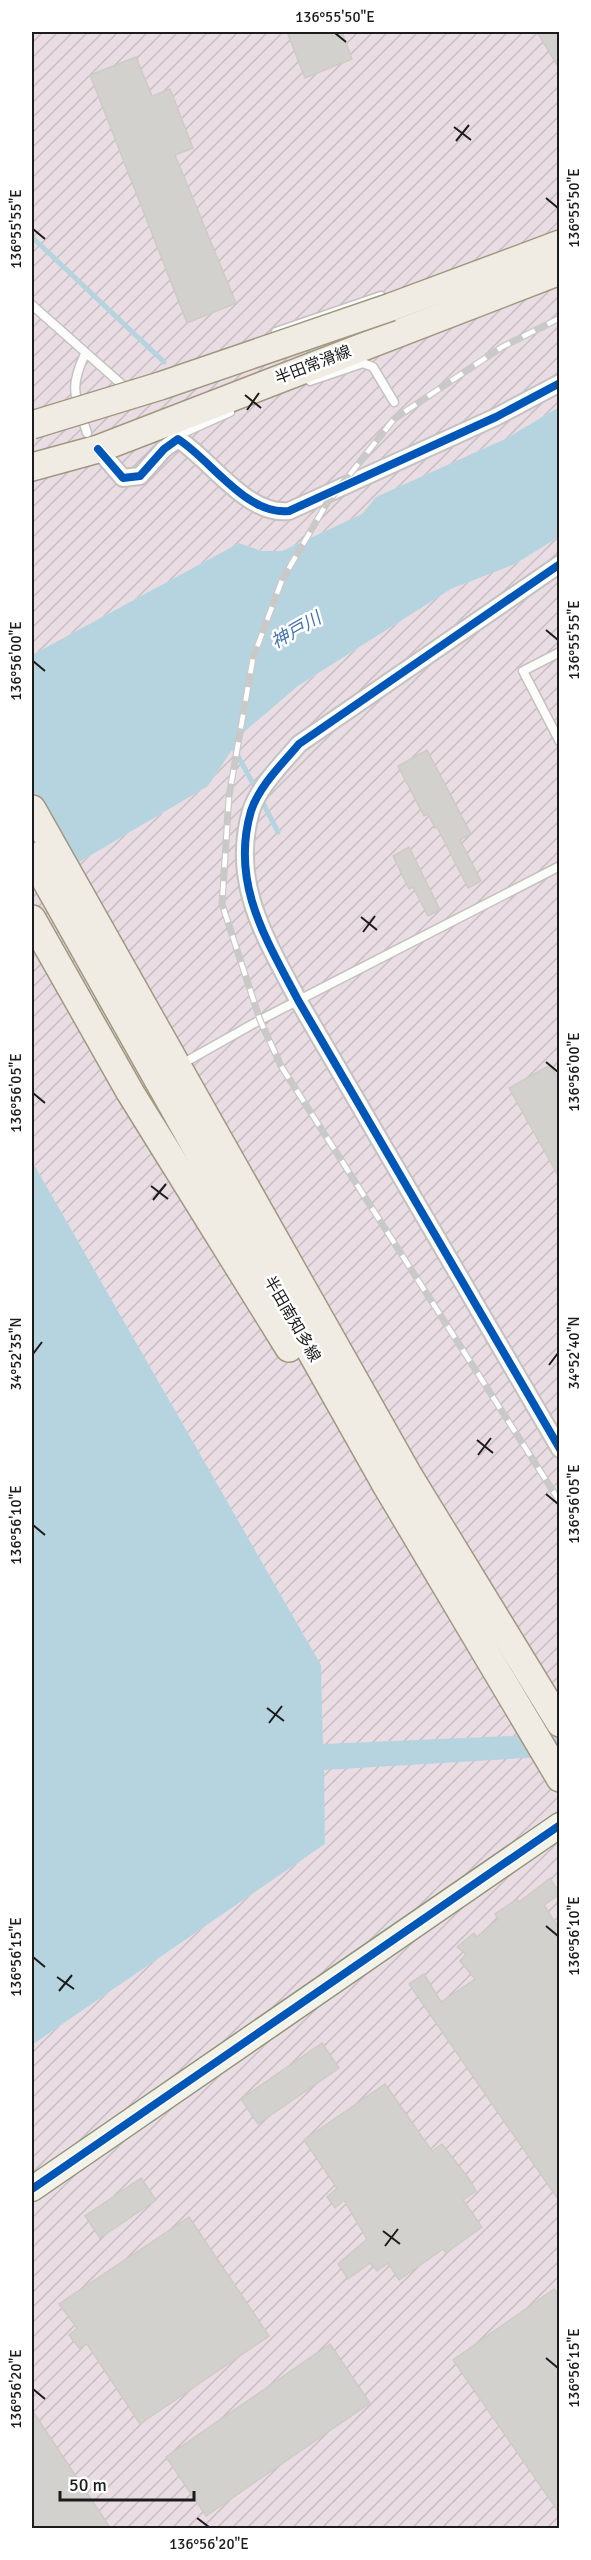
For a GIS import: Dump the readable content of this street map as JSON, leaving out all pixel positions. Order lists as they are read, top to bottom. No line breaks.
{"streets":{"main road":["半田常滑線","半田南知多線"]},"water":["神戸川"],"scale_bar":"50 m","coordinates":["136°55'50\"E","136°55'55\"E","136°56'00\"E","136°56'05\"E","34°52'40\"N","34°52'35\"N","136°56'10\"E","136°56'15\"E","136°56'20\"E"]}
